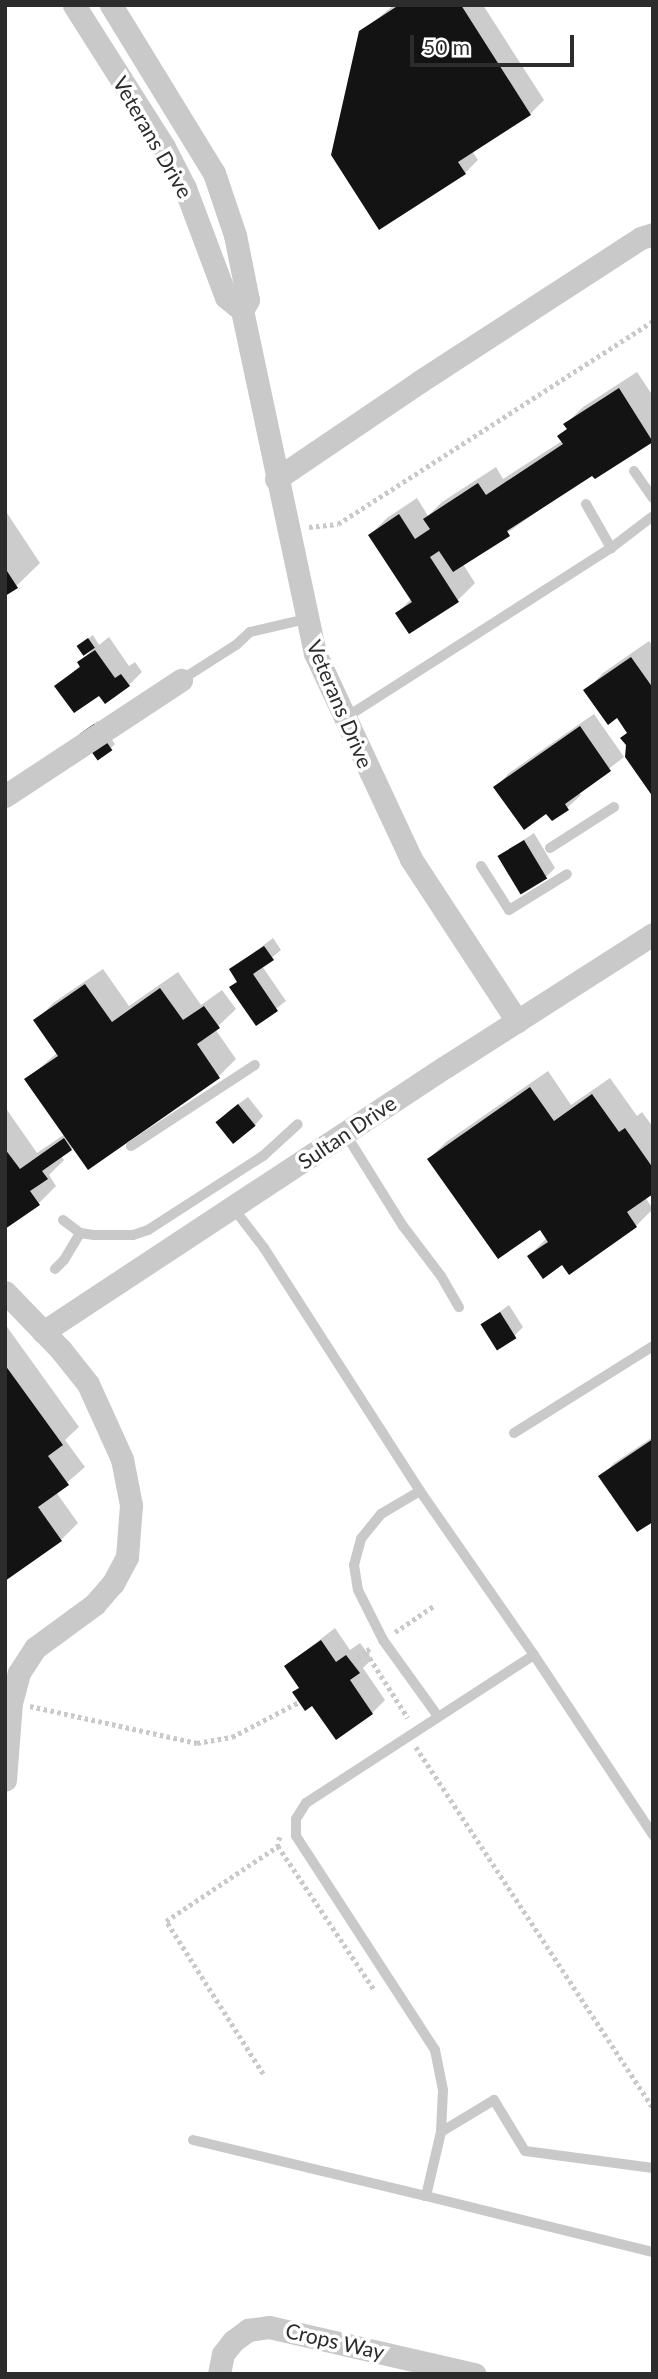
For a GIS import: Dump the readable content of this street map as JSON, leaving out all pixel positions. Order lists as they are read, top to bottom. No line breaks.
{"streets":{"street":["Veterans Drive","Sultan Drive","Crops Way"]},"crossings":[["Veterans Drive","Sultan Drive"]],"scale_bar":"50 m"}
